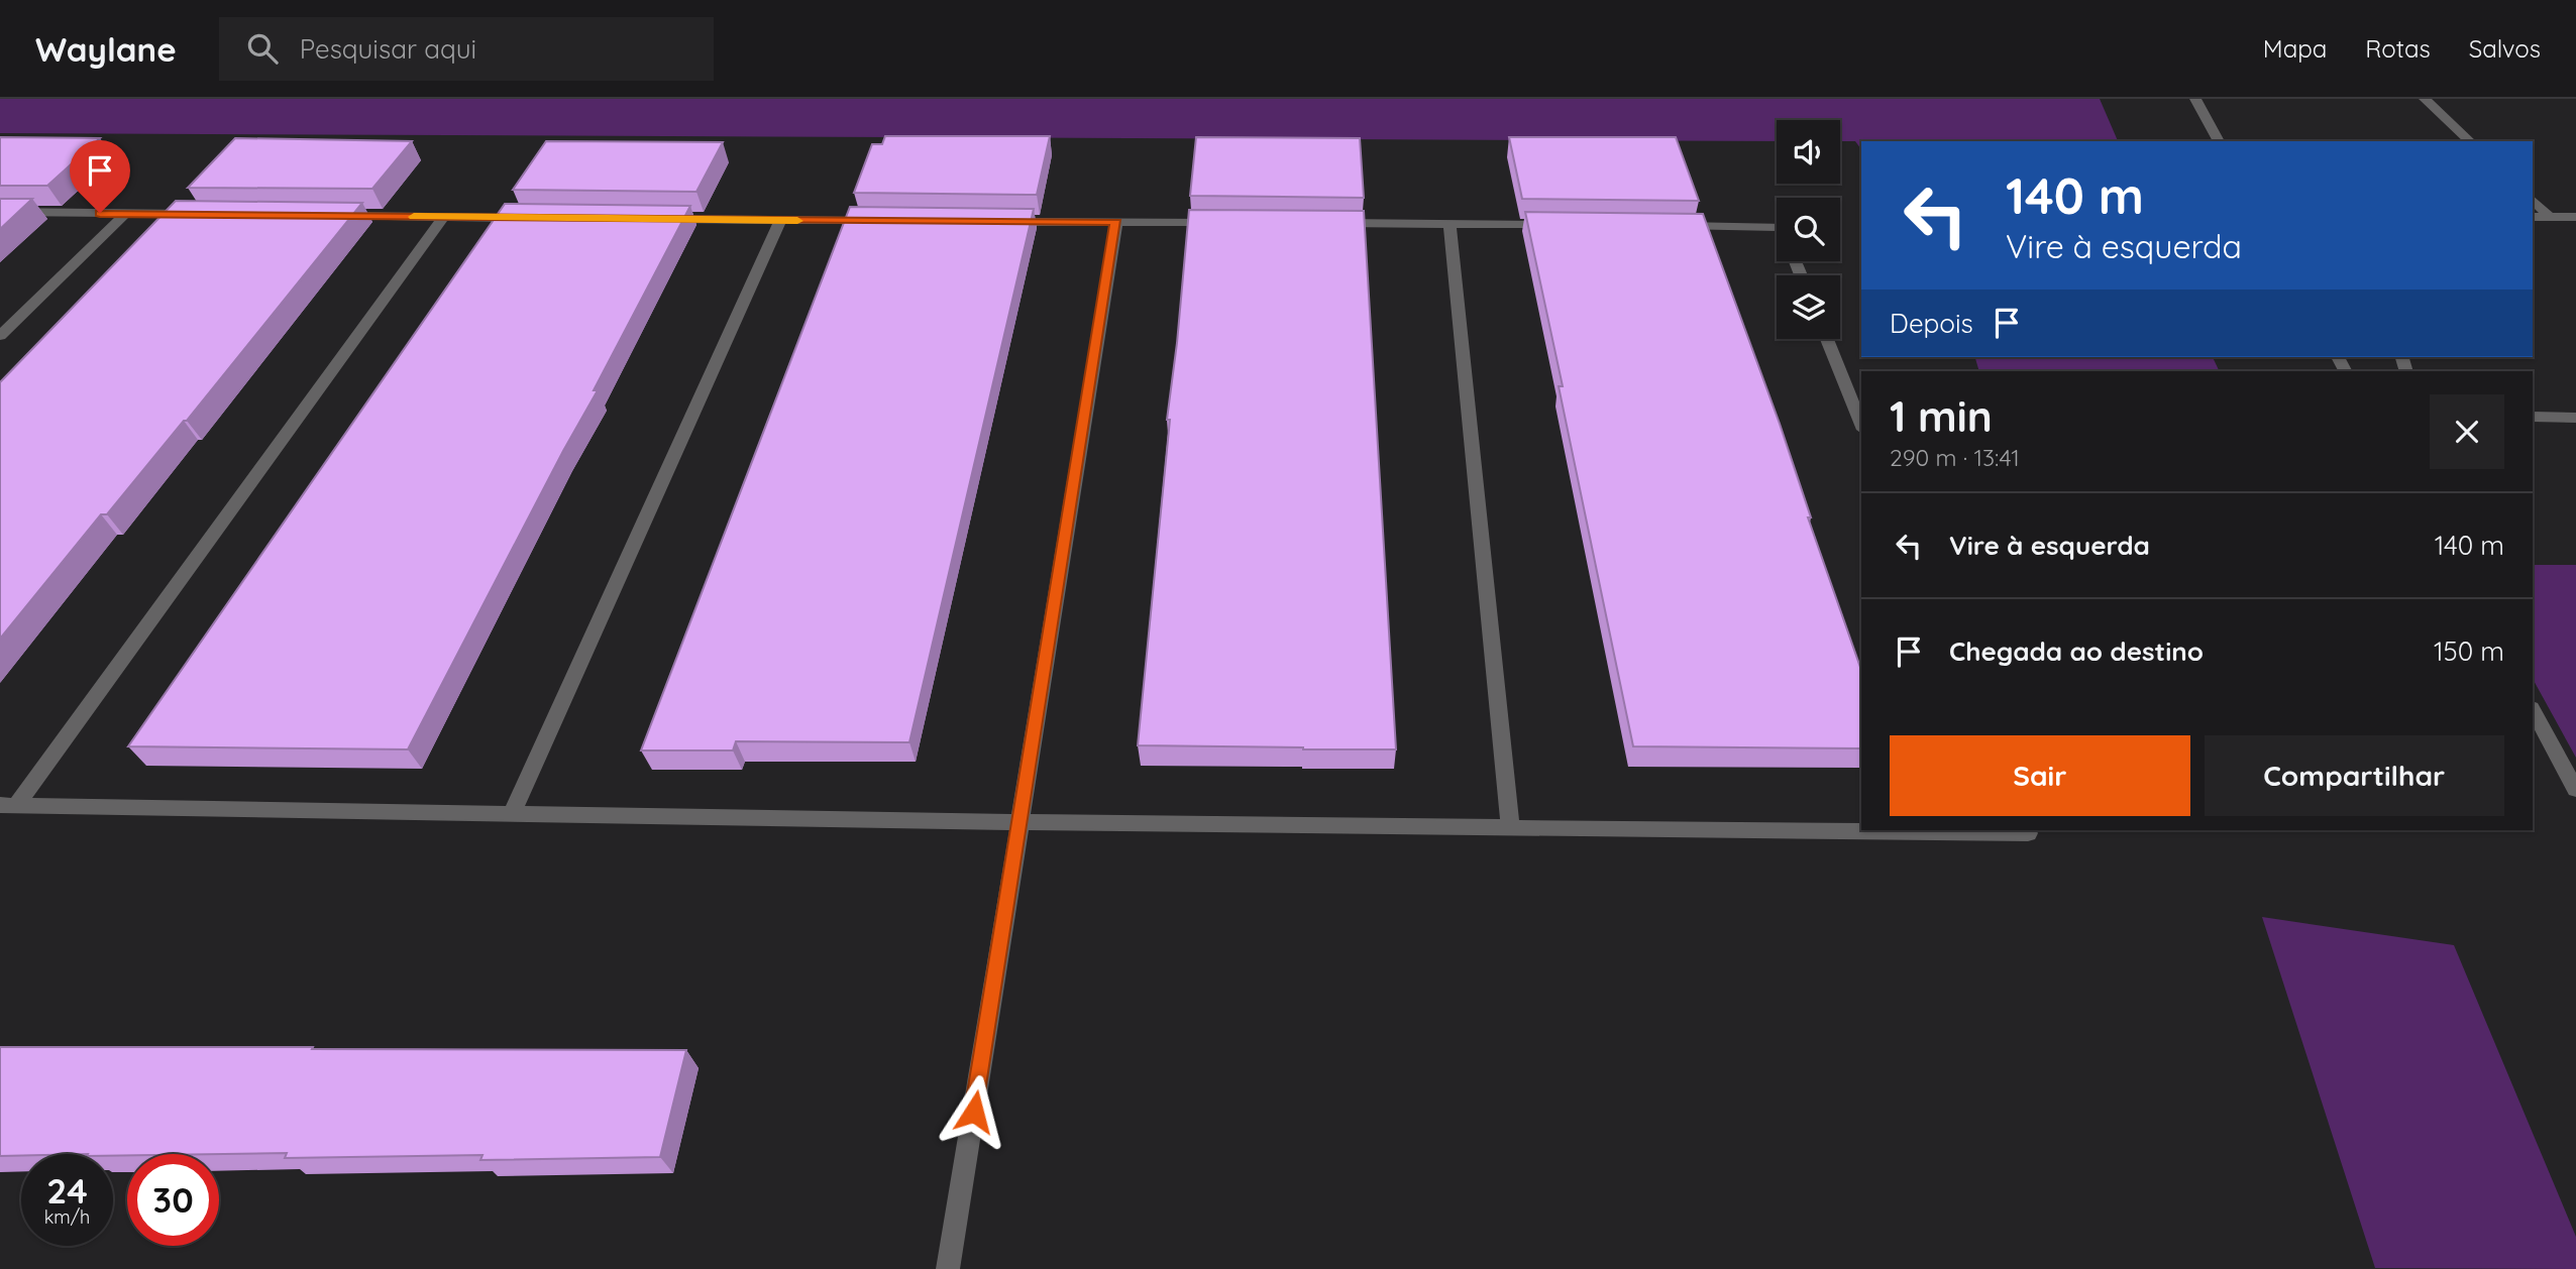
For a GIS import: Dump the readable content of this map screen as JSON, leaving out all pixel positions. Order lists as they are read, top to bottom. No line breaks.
{"page":{"header":"Waylane","search":"Pesquisar aqui","nav":["Mapa","Rotas","Salvos"],"turn":["140 m","Vire à esquerda"],"then":"Depois","heading":["1 min","290 m · 13:41"],"list":[{"name":"Vire à esquerda","value":"140 m"},{"name":"Chegada ao destino","value":"150 m"}],"buttons":["Sair","Compartilhar"],"speed":"24 km/h","limit":"30"}}
